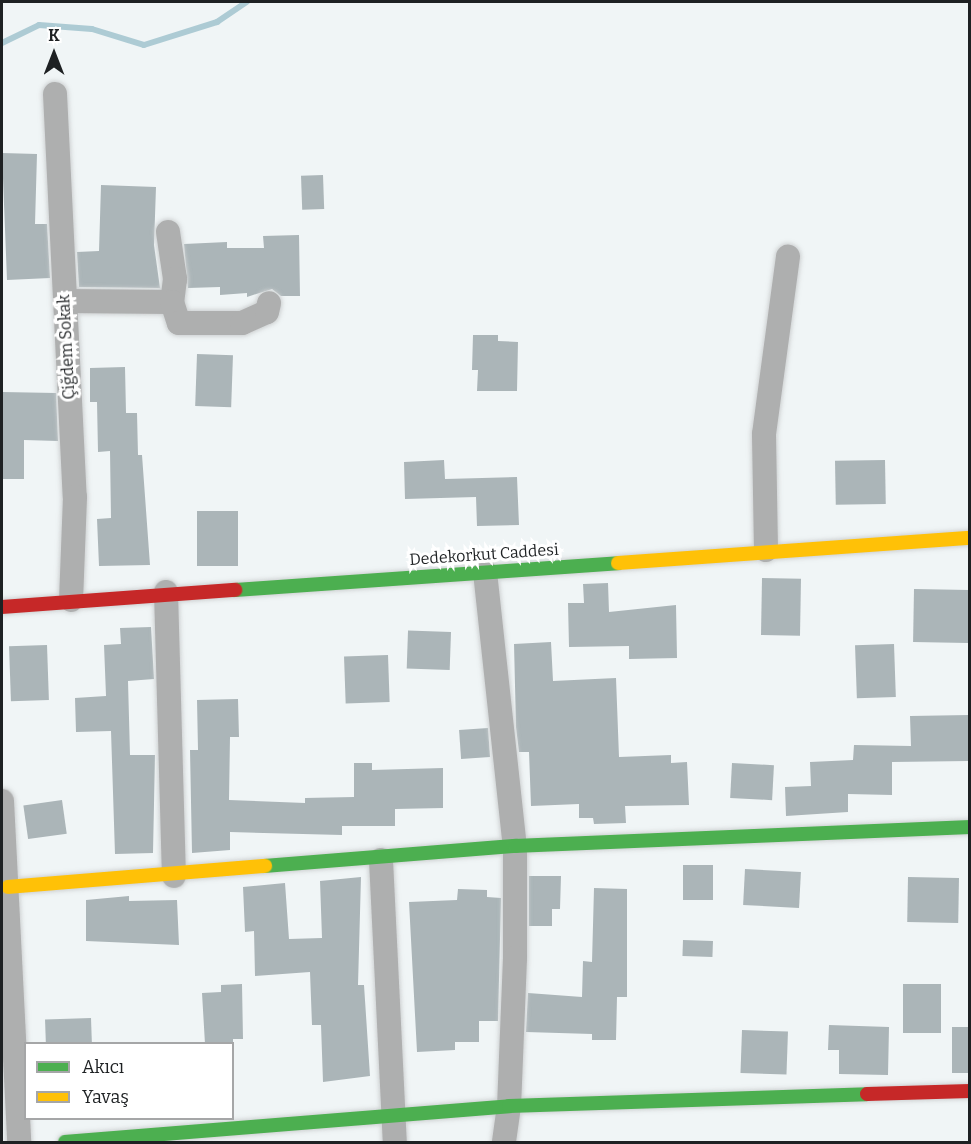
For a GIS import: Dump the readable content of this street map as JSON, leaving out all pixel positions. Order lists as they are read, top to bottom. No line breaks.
{"streets":{"street":["Çiğdem Sokak","Dedekorkut Caddesi"]},"crossings":[["Çiğdem Sokak","Dedekorkut Caddesi"]],"legend":["Akıcı","Yavaş"],"north":"top"}
